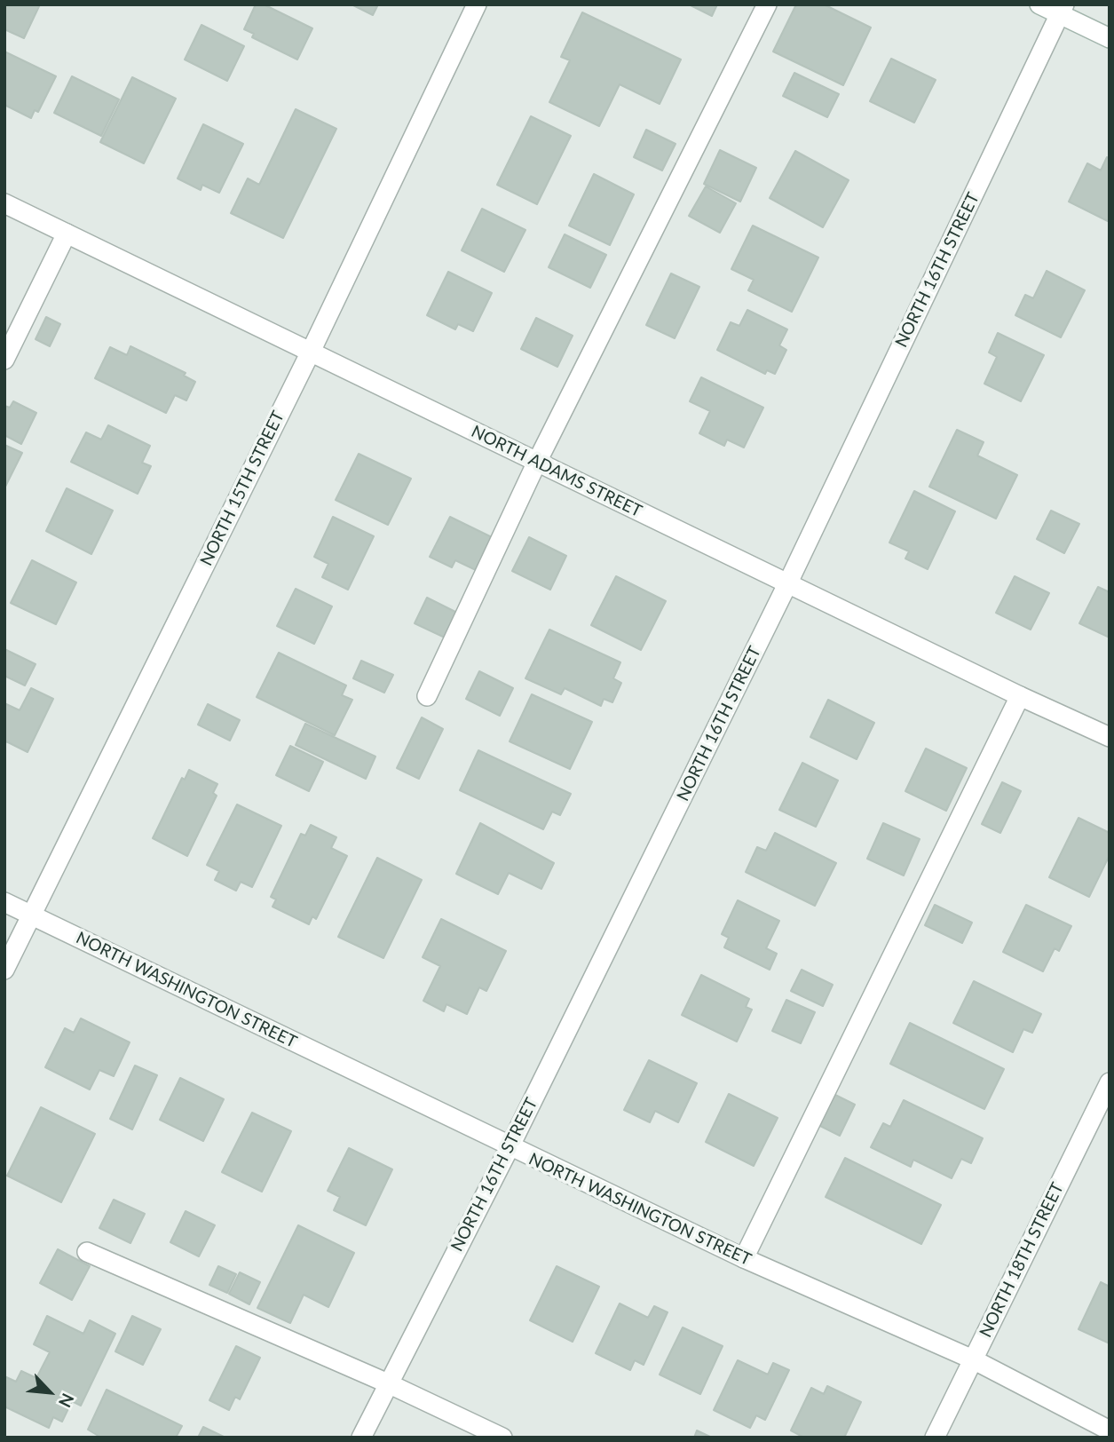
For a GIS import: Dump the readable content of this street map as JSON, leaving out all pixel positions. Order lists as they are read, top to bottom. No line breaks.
{"streets":{"street":["NORTH 16TH STREET","NORTH ADAMS STREET","NORTH 15TH STREET","NORTH WASHINGTON STREET","NORTH 18TH STREET"]},"crossings":[["NORTH 16TH STREET","NORTH ADAMS STREET"],["NORTH 16TH STREET","NORTH WASHINGTON STREET"],["NORTH ADAMS STREET","NORTH 15TH STREET"],["NORTH 15TH STREET","NORTH WASHINGTON STREET"],["NORTH WASHINGTON STREET","NORTH 18TH STREET"]],"north":"bottom right"}
